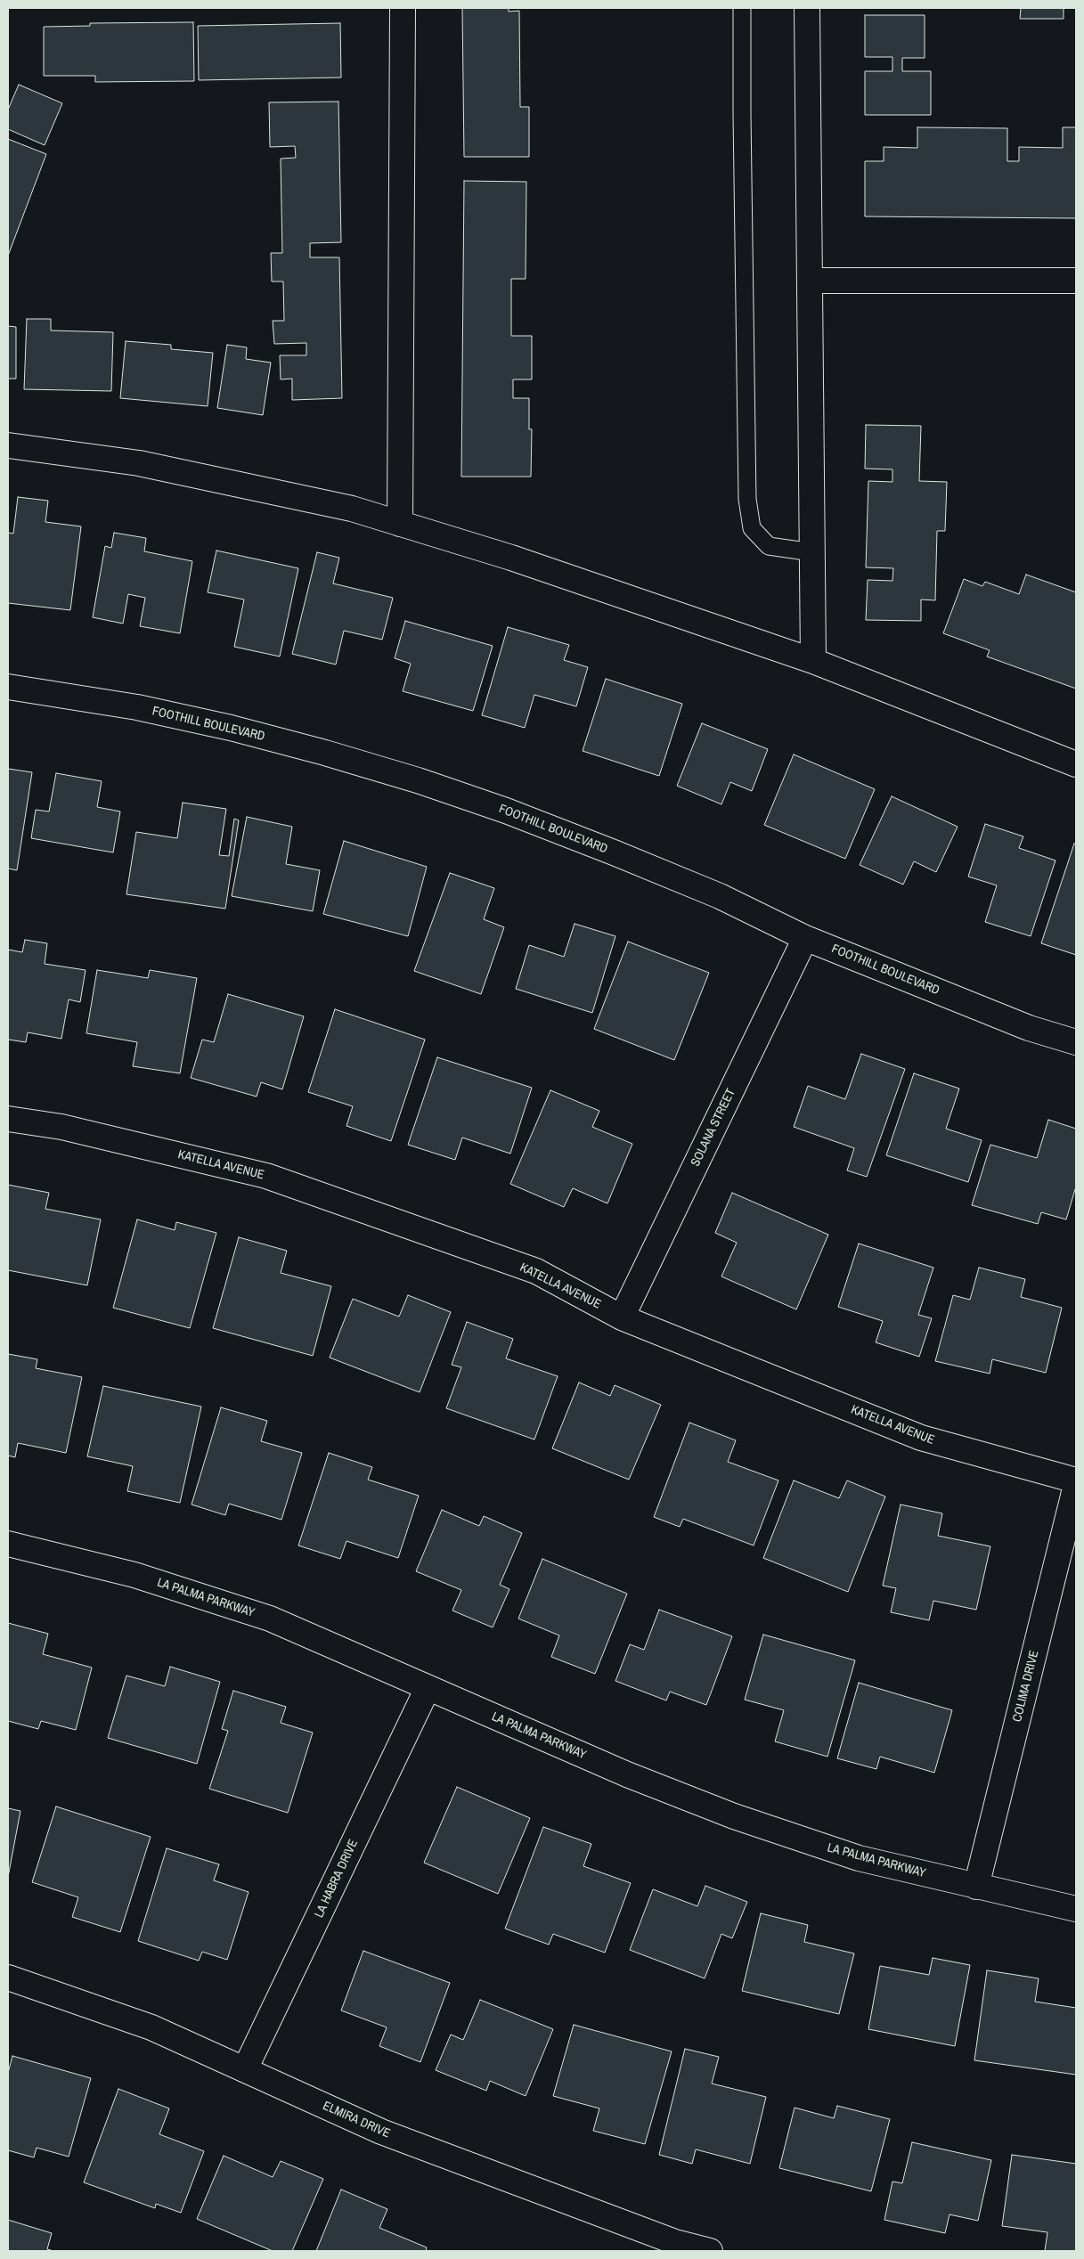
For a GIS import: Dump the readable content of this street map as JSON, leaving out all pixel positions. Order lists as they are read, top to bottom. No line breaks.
{"streets":{"street":["FOOTHILL BOULEVARD","SOLANA STREET","KATELLA AVENUE","LA PALMA PARKWAY","COLIMA DRIVE","LA HABRA DRIVE","ELMIRA DRIVE"]},"crossings":[["FOOTHILL BOULEVARD","SOLANA STREET"],["SOLANA STREET","KATELLA AVENUE"],["LA PALMA PARKWAY","COLIMA DRIVE"],["LA PALMA PARKWAY","LA HABRA DRIVE"],["LA HABRA DRIVE","ELMIRA DRIVE"]]}
